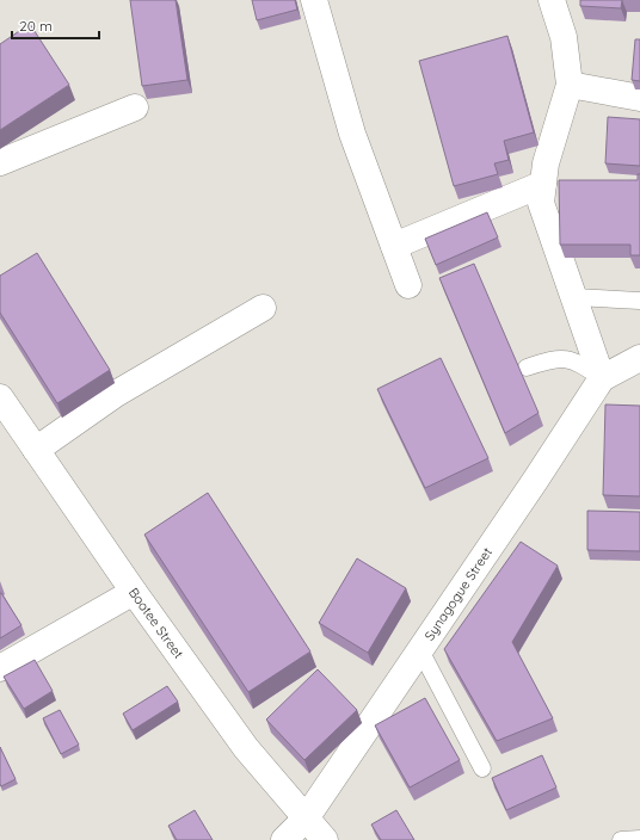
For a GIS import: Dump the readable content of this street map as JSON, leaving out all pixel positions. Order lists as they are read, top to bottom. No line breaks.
{"streets":{"street":["Synagogue Street","Bootee Street"]},"crossings":[["Synagogue Street","Bootee Street"]],"scale_bar":"20 m"}
